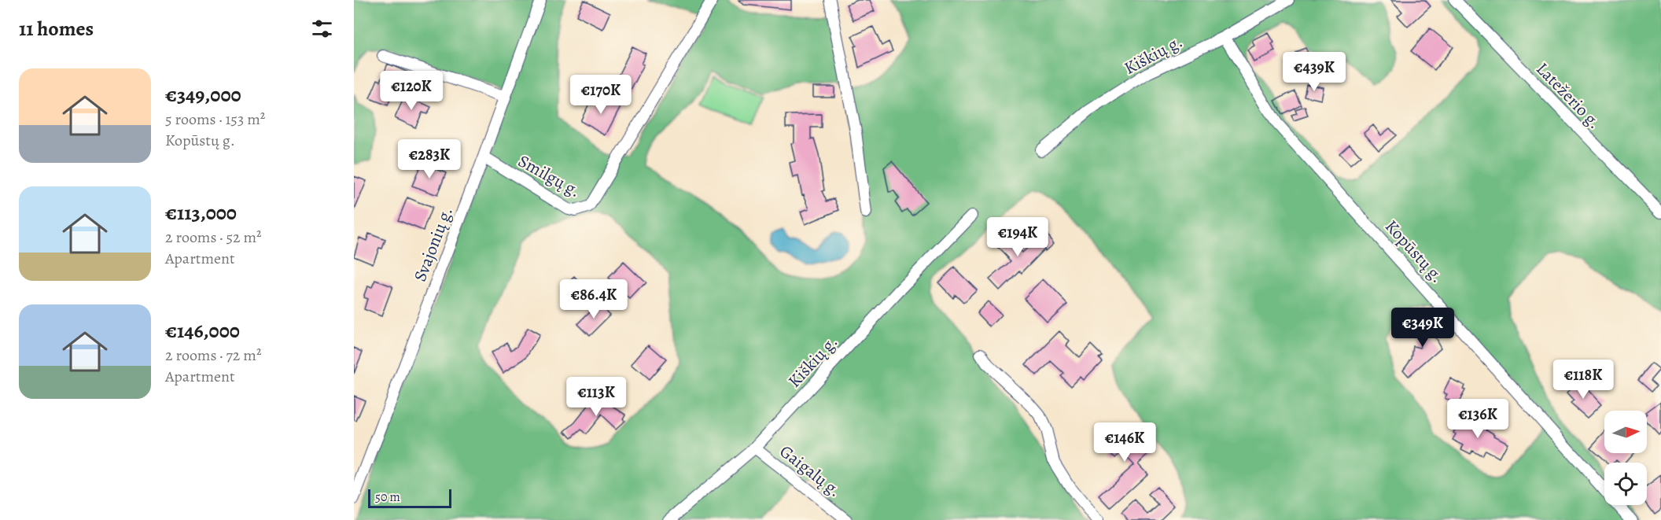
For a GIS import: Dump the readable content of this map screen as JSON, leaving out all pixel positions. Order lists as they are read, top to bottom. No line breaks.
{"streets":{"street":["Kiškių g.","Latežerio g.","Smilgų g.","Svajonių g.","Kopūstų g.","Gaigalų g."]},"crossings":[["Kiškių g.","Kopūstų g."],["Kiškių g.","Gaigalų g."],["Smilgų g.","Svajonių g."]],"scale_bar":"50 m","north":"right","page":{"heading":"11 homes","price":["€439K","€120K","€170K","€283K","€194K","€86.4K","€349K","€118K","€113K","€136K","€146K"],"list":[{"name":"€349,000","note":"5 rooms · 153 m² · Kopūstų g."},{"name":"€113,000","note":"2 rooms · 52 m² · Apartment"},{"name":"€146,000","note":"2 rooms · 72 m² · Apartment"}],"scale":"50 m"}}
